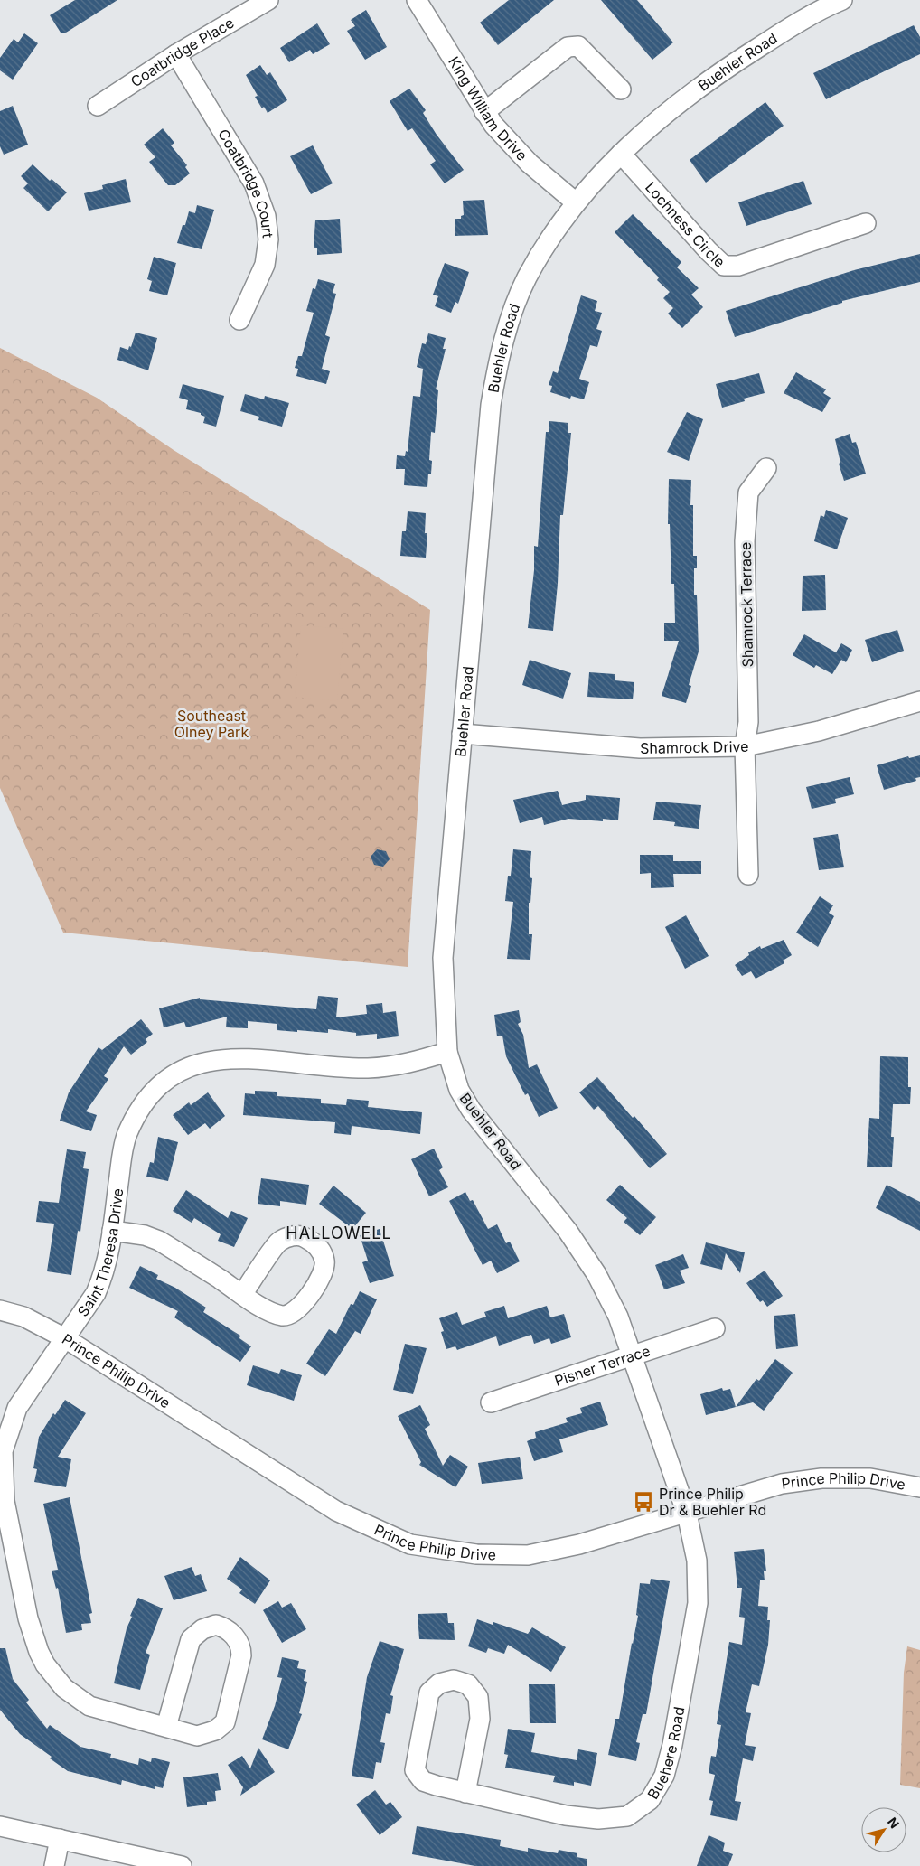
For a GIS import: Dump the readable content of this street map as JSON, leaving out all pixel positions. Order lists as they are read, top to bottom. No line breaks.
{"streets":{"street":["Coatbridge Place","Buehler Road","King William Drive","Coatbridge Court","Lochness Circle","Shamrock Terrace","Shamrock Drive","Saint Theresa Drive","Pisner Terrace","Prince Philip Drive","Buehere Road"]},"crossings":[["Coatbridge Place","Coatbridge Court"],["Buehler Road","King William Drive"],["Buehler Road","Lochness Circle"],["Buehler Road","Shamrock Drive"],["Buehler Road","Saint Theresa Drive"],["Buehler Road","Pisner Terrace"],["Buehler Road","Prince Philip Drive"],["Buehler Road","Buehere Road"],["Shamrock Terrace","Shamrock Drive"],["Saint Theresa Drive","Prince Philip Drive"],["Prince Philip Drive","Buehere Road"]],"districts":["HALLOWELL"],"parks":["Southeast Olney Park"],"places":{"bus stop":["Prince Philip Dr & Buehler Rd"]},"north":"top right"}
